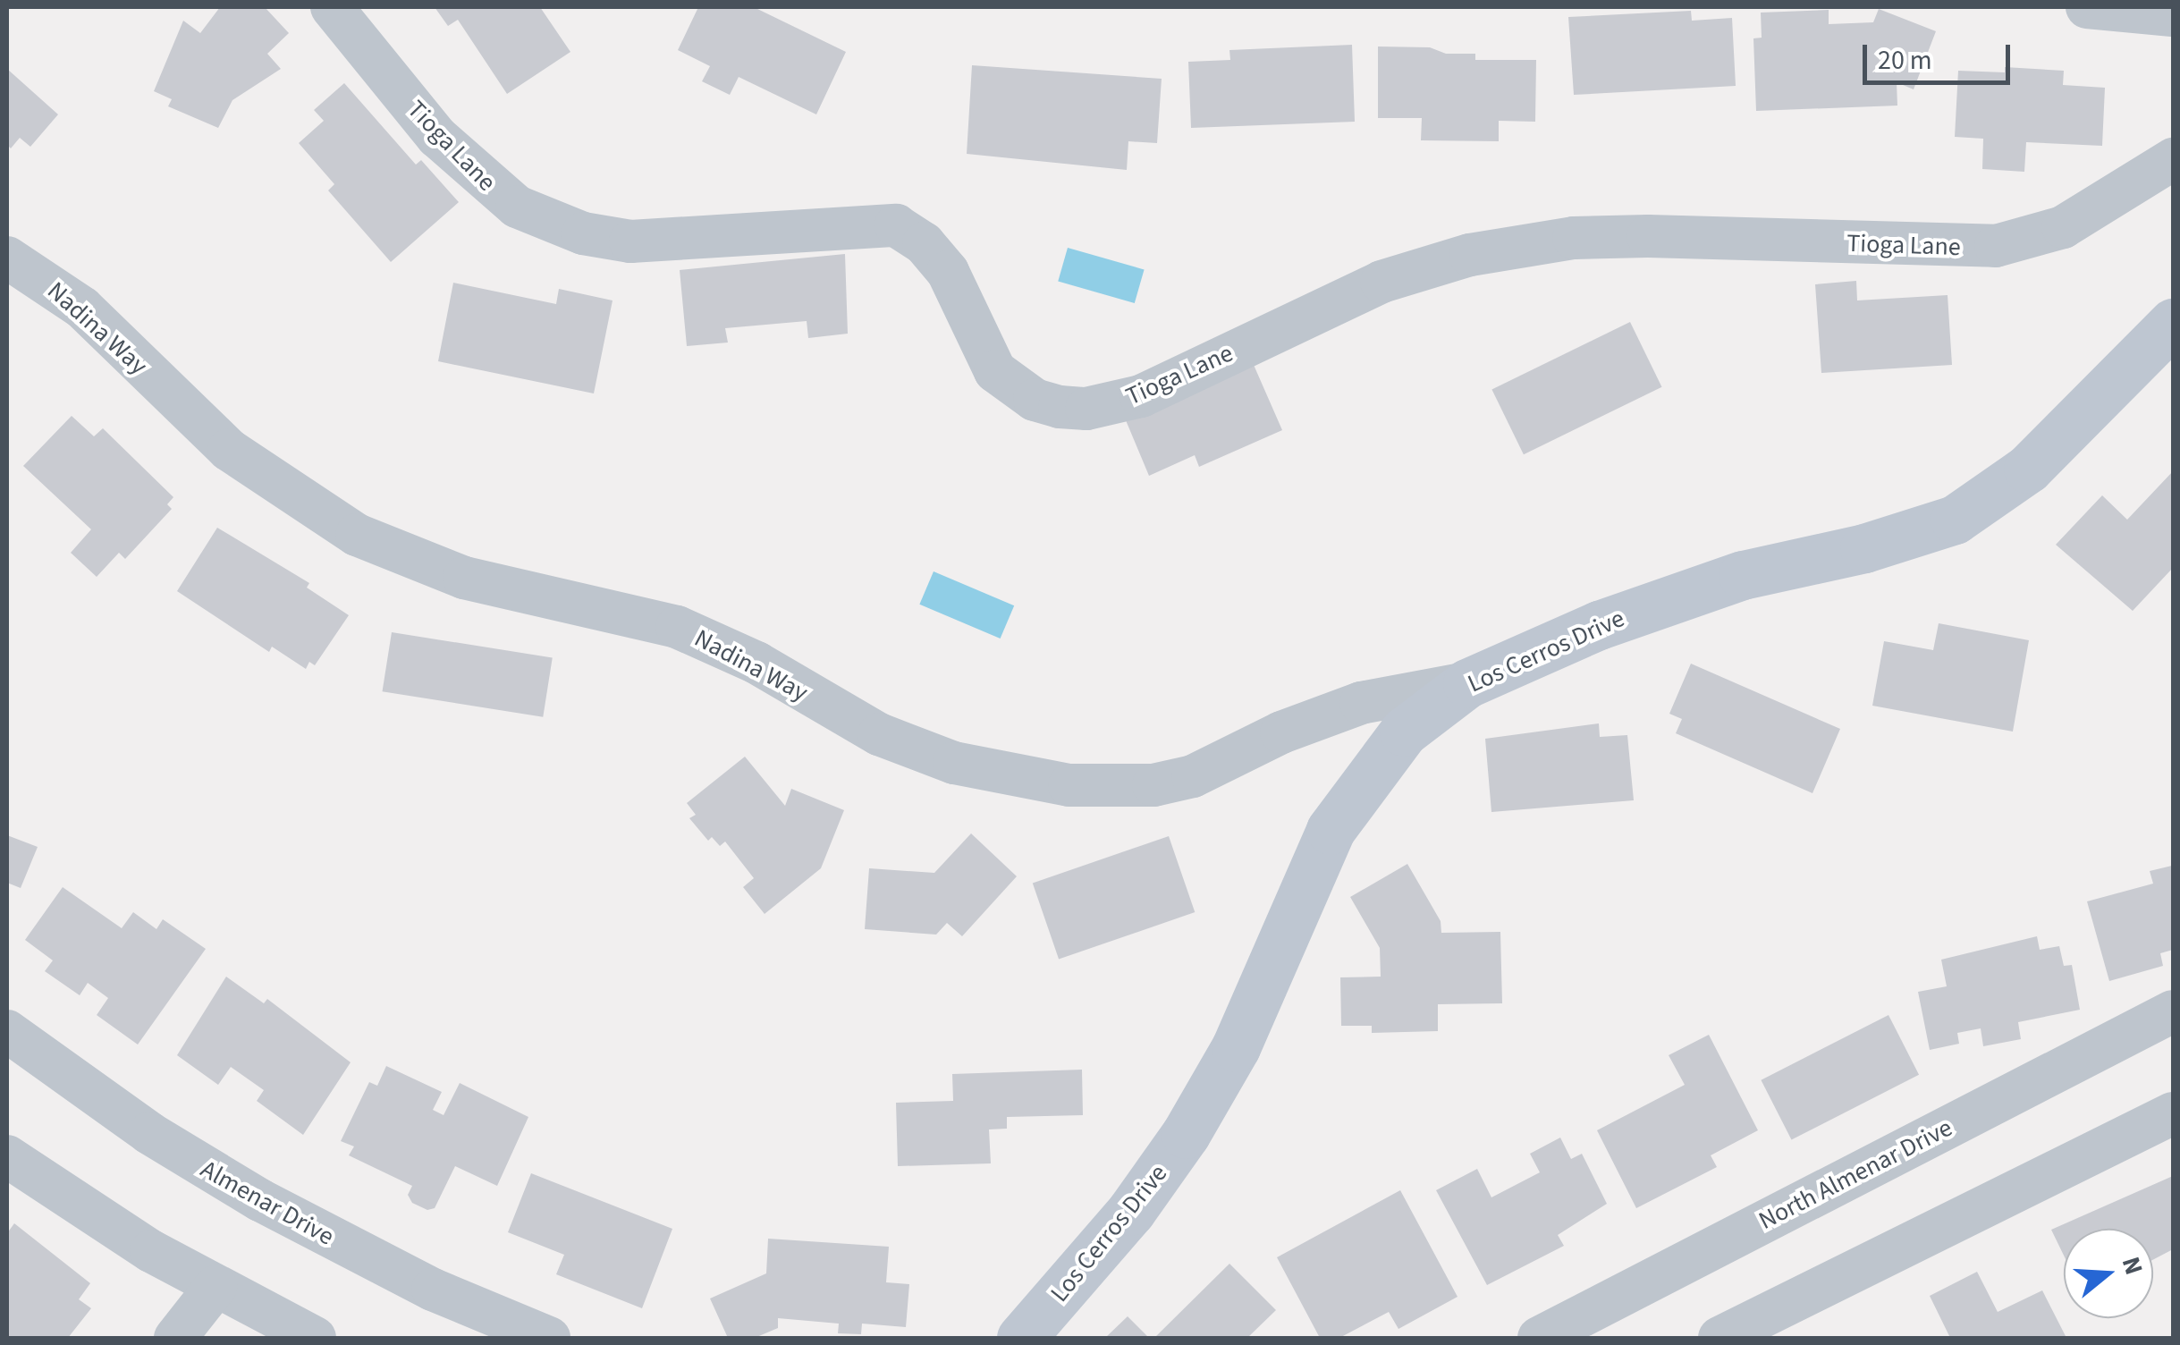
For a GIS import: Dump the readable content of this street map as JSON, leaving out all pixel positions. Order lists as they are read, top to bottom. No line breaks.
{"streets":{"street":["Tioga Lane","Nadina Way","Los Cerros Drive","North Almenar Drive","Almenar Drive"]},"crossings":[["Nadina Way","Los Cerros Drive"]],"scale_bar":"20 m","north":"right"}
